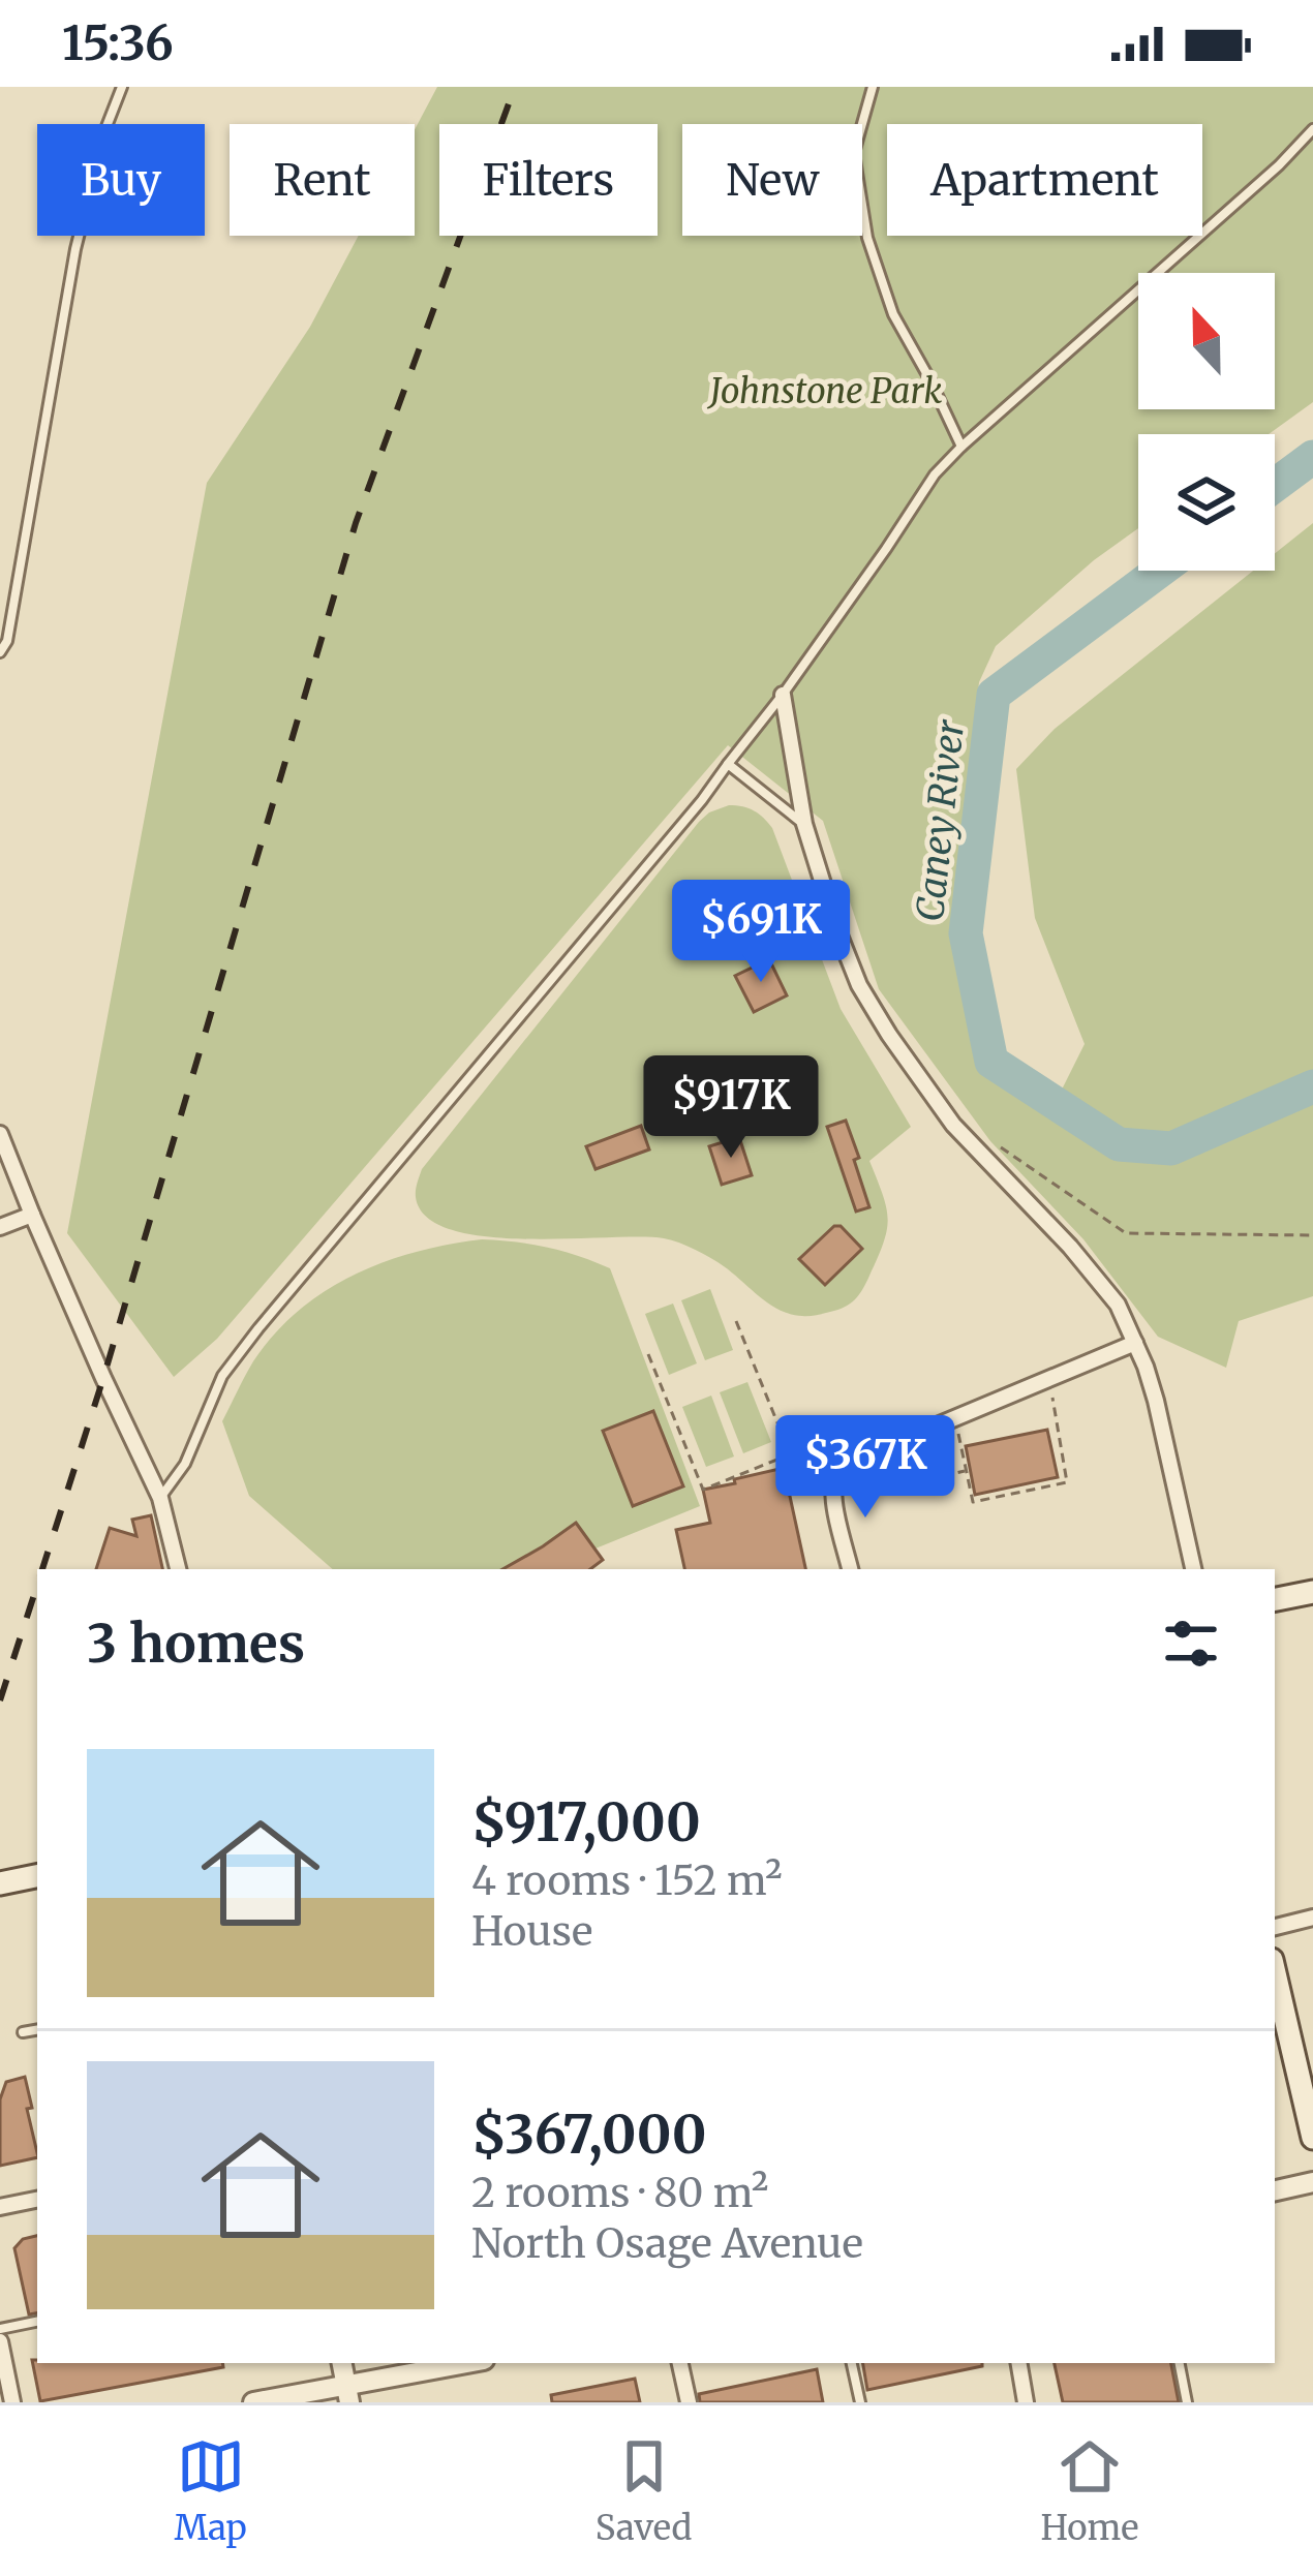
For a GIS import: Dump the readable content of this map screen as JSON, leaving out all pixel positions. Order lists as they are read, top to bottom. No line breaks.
{"water":["Caney River"],"parks":["Johnstone Park"],"north":"top","page":{"status":"15:36","chip":["Buy","Rent","Filters","New","Apartment"],"price":["$691K","$917K","$367K"],"heading":"3 homes","list":[{"name":"$917,000","note":"4 rooms · 152 m² · House"},{"name":"$367,000","note":"2 rooms · 80 m² · North Osage Avenue"}],"tabs":["Map","Saved","Home"]}}
